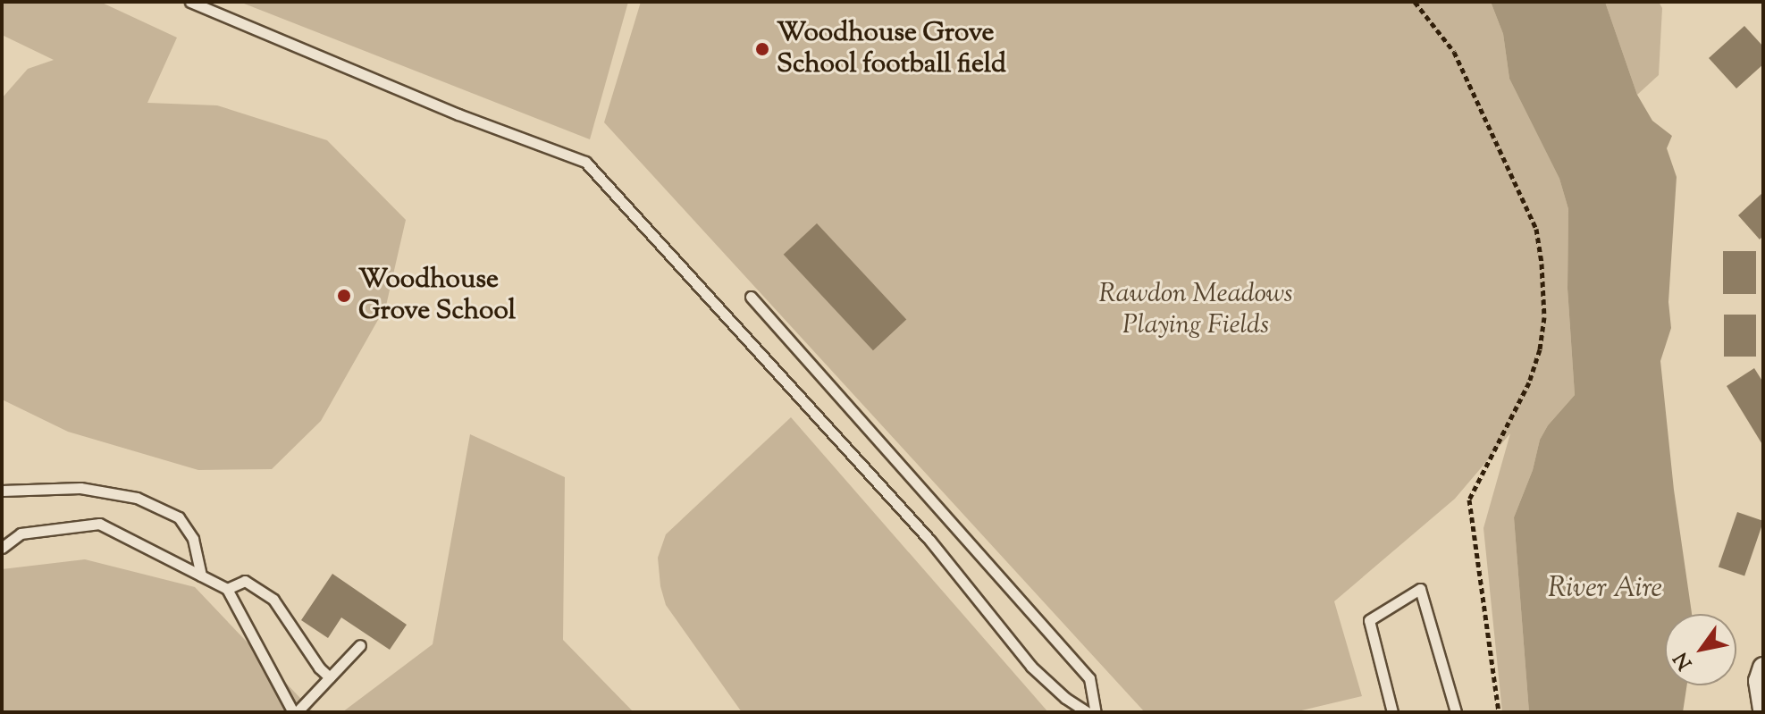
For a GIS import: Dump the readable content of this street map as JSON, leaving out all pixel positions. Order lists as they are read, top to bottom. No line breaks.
{"water":["River Aire"],"parks":["Rawdon Meadows Playing Fields"],"places":["Woodhouse Grove School football field","Woodhouse Grove School"],"north":"bottom left"}
